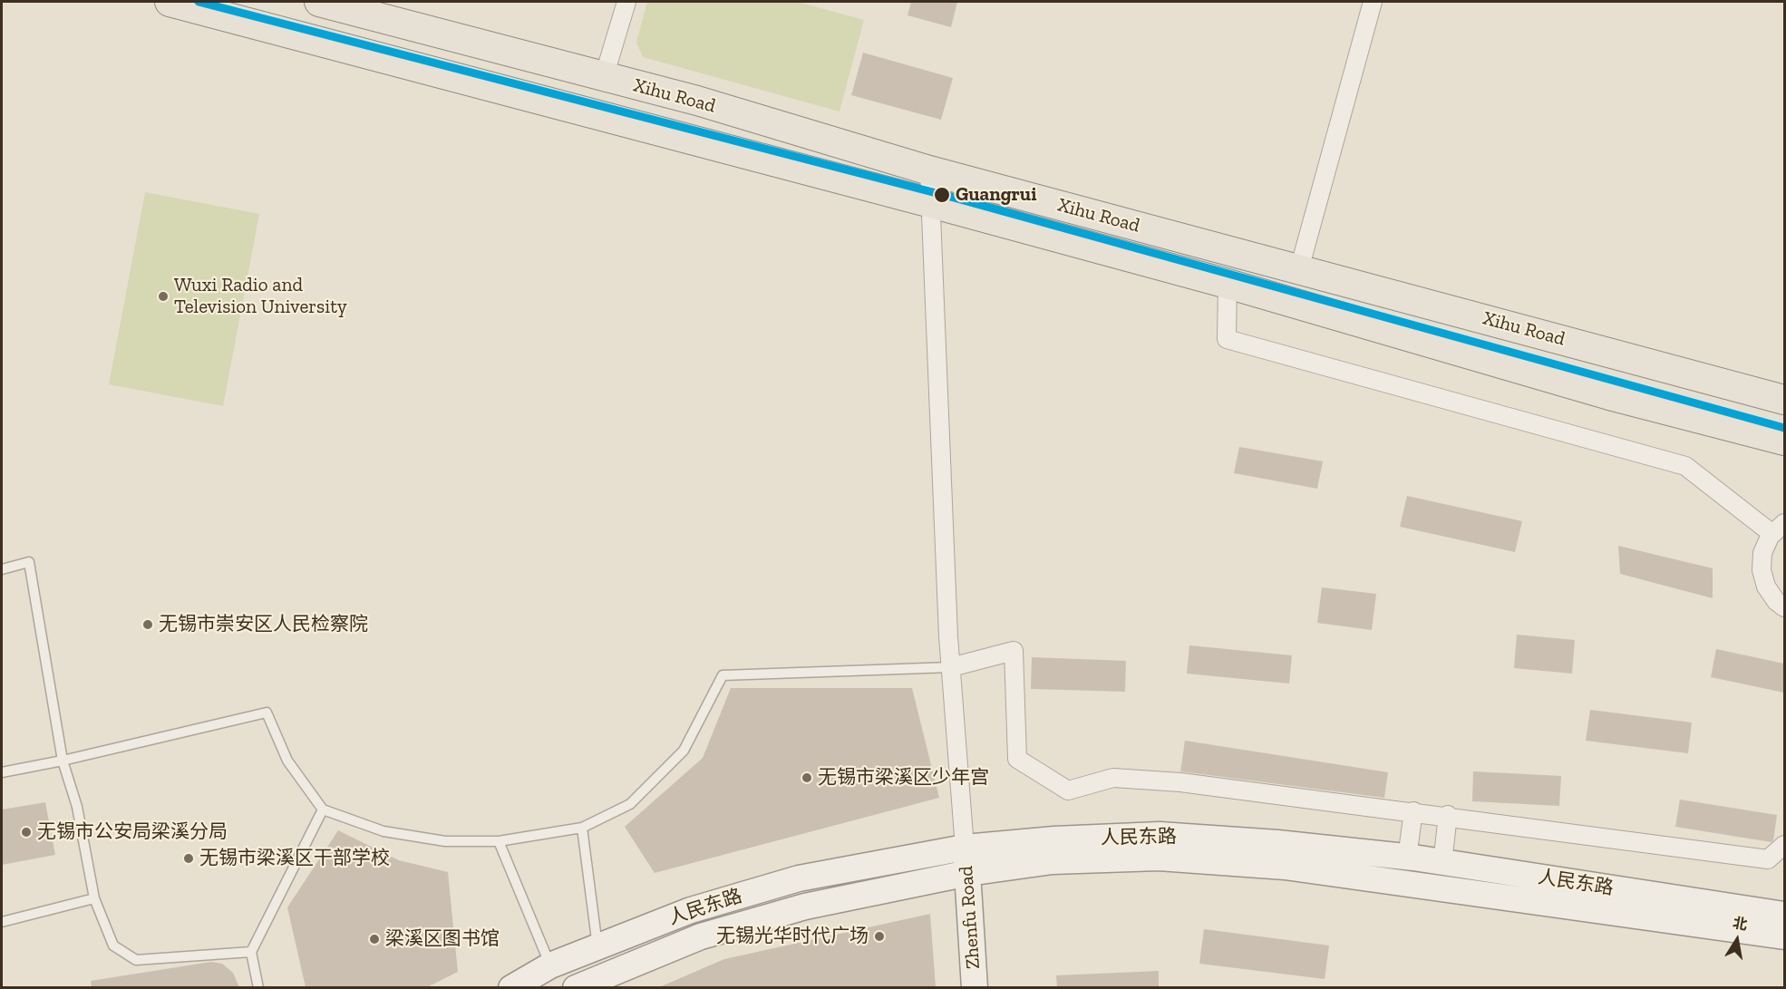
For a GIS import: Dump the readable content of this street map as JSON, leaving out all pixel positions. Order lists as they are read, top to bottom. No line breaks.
{"streets":{"main road":["Xihu Road","人民东路","Zhenfu Road"]},"crossings":[["人民东路","Zhenfu Road"]],"places":["Guangrui","Wuxi Radio and Television University","无锡市崇安区人民检察院","无锡市梁溪区少年宫","无锡市公安局梁溪分局","无锡市梁溪区干部学校","无锡光华时代广场","梁溪区图书馆"],"north":"top"}
